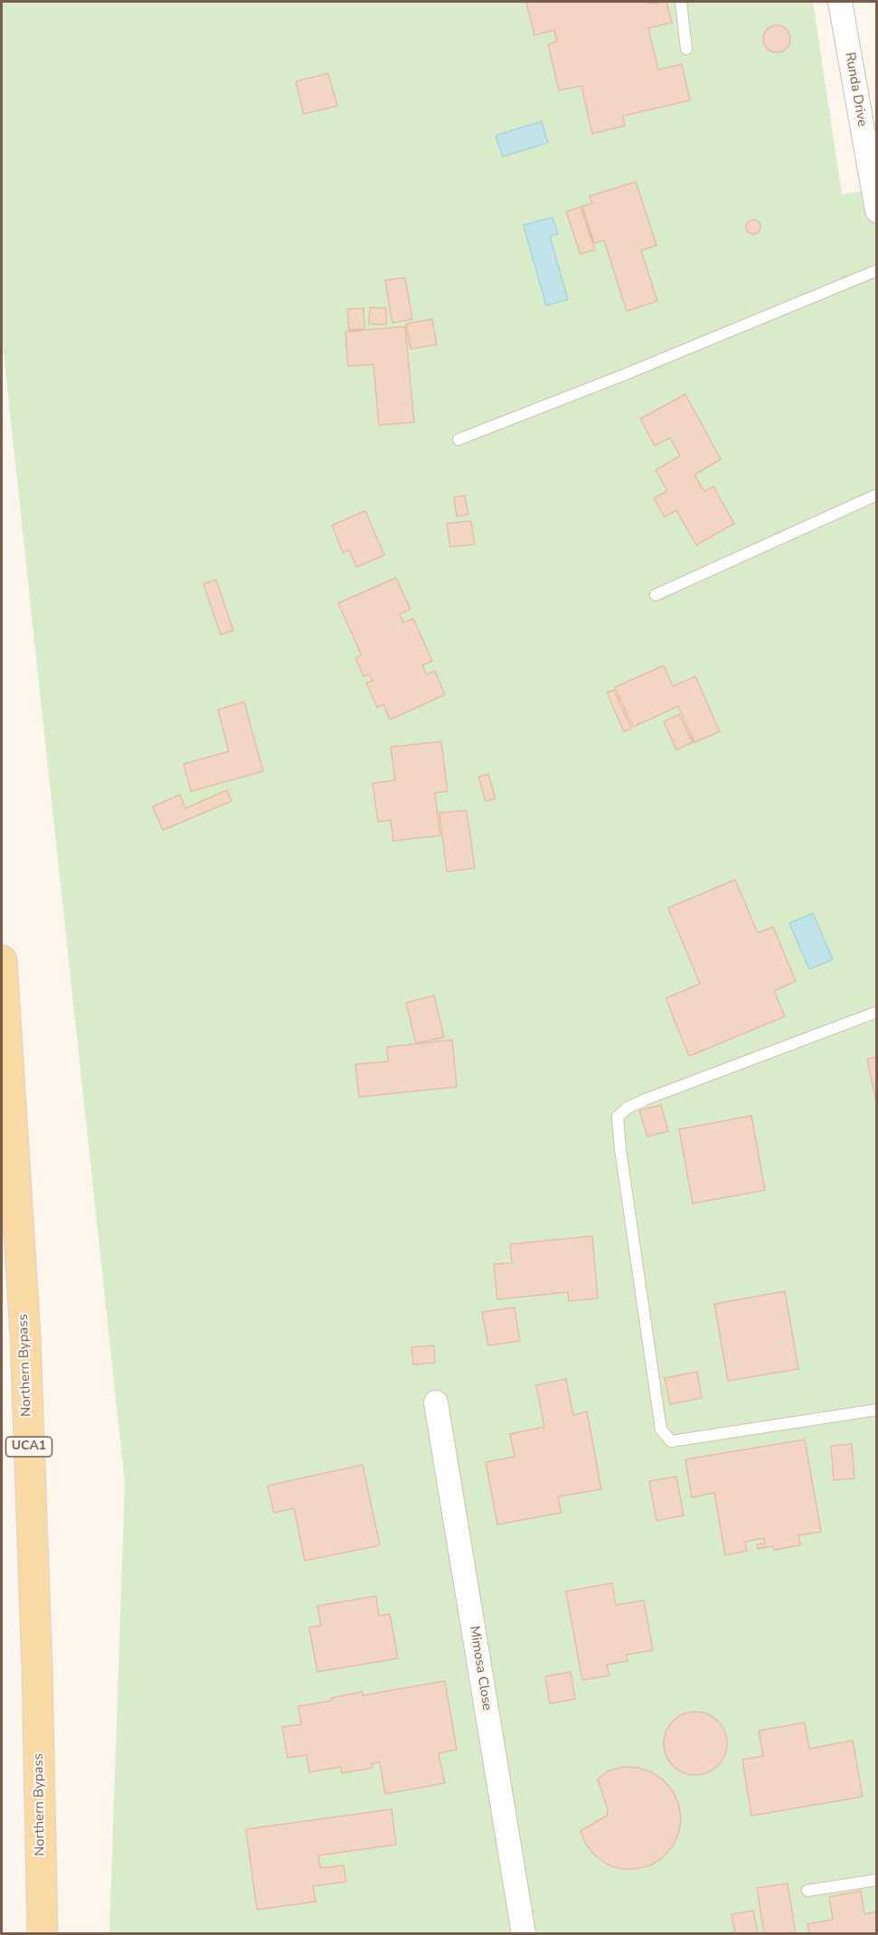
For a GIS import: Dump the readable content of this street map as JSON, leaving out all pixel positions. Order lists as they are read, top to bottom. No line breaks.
{"streets":{"main road":["Northern Bypass","UCA1"],"street":["Runda Drive","Mimosa Close"]}}
